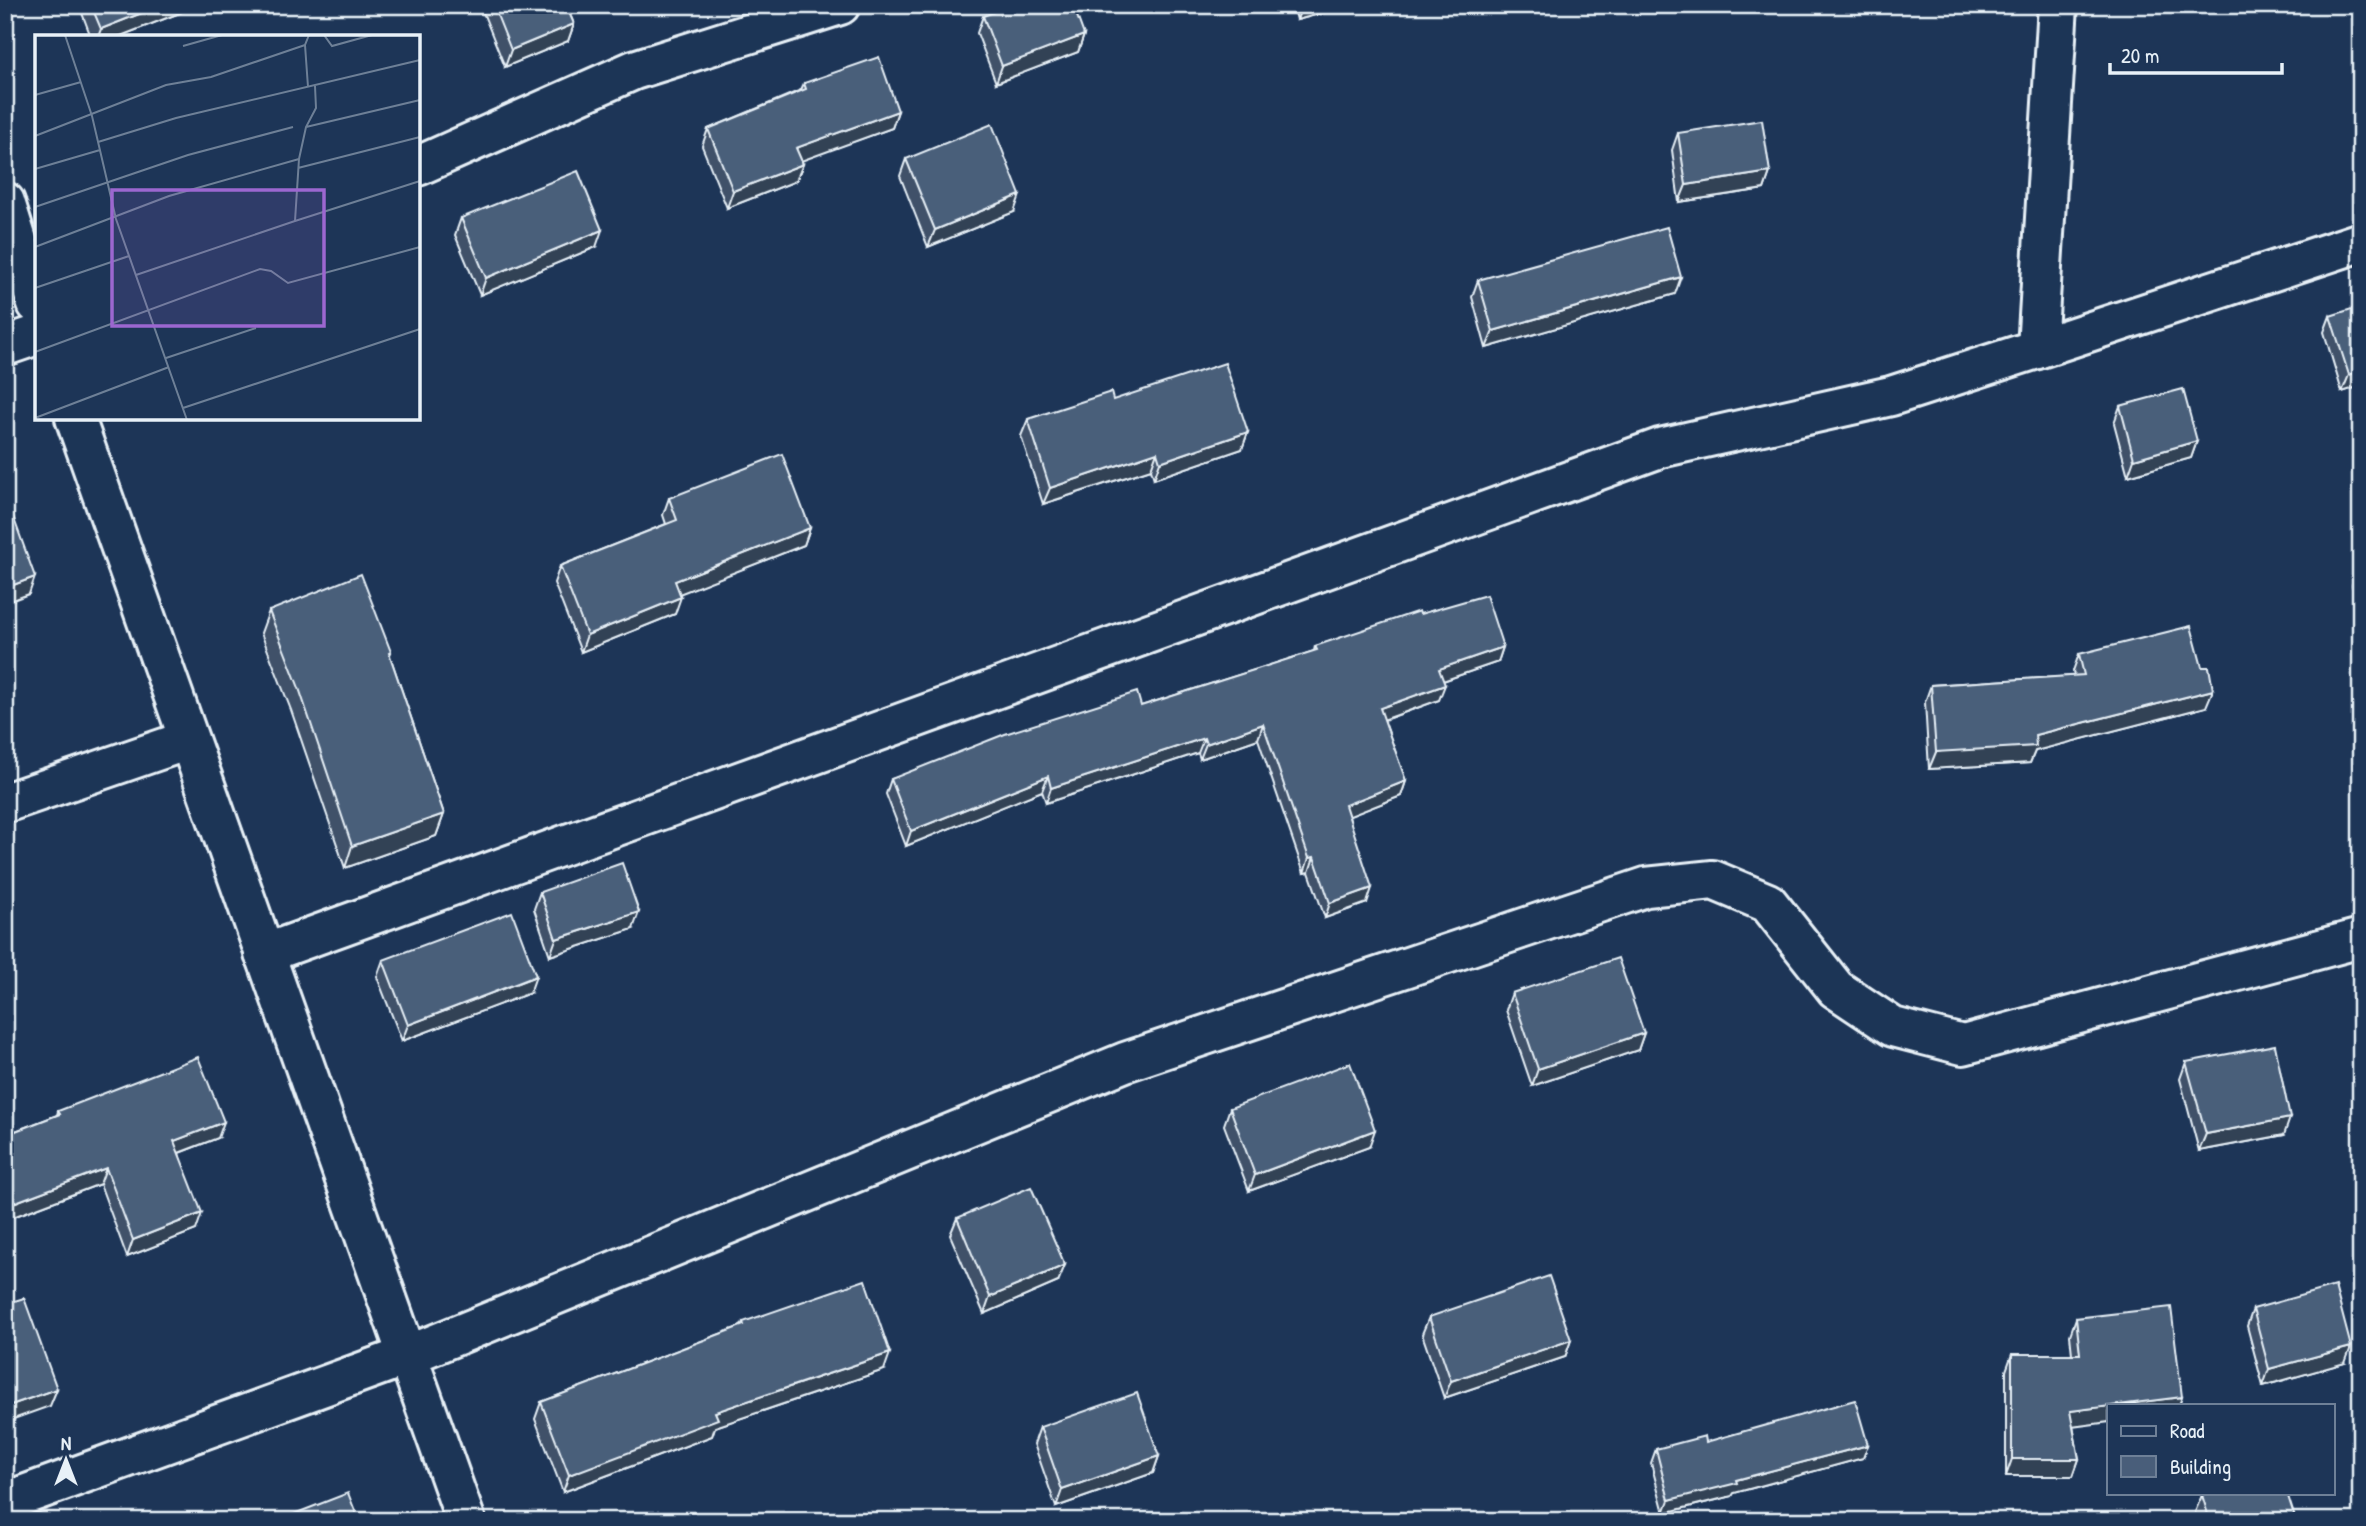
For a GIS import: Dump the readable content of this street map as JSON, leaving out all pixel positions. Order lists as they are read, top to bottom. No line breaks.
{"legend":["Road","Building"],"scale_bar":"20 m","north":"top"}
